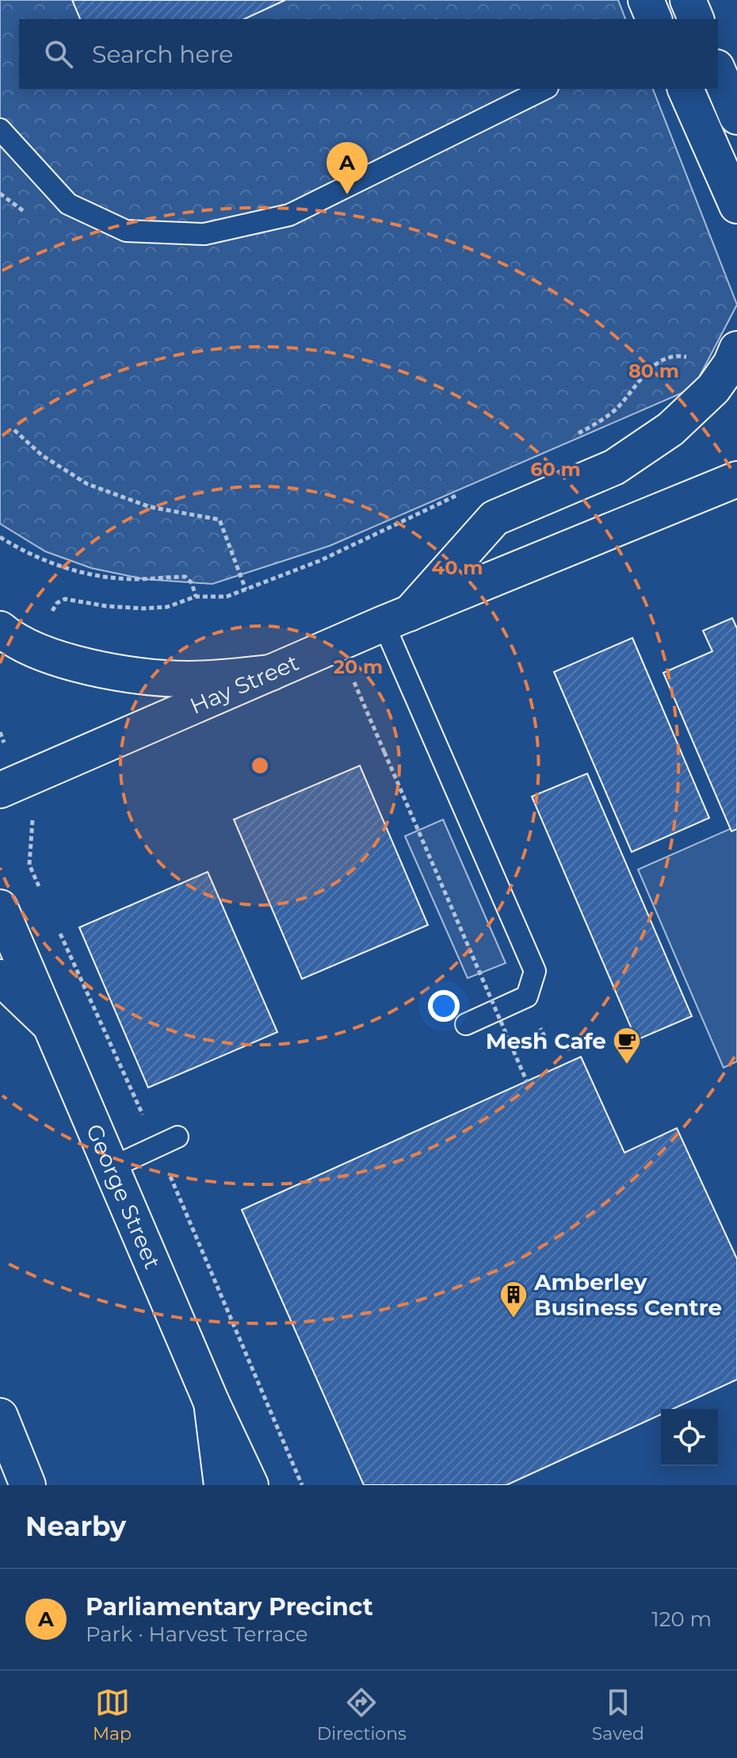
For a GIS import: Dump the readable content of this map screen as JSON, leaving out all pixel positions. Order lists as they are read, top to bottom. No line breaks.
{"streets":{"main road":["Hay Street","George Street"]},"places":{"cafe":["Mesh Cafe"],"building":["Amberley Business Centre"]},"page":{"search":"Search here","pins":"A","heading":"Nearby","list":[{"mark":"A","name":"Parliamentary Precinct","note":"Park · Harvest Terrace","value":"120 m"}],"nav":["Map","Directions","Saved"]},"rings":["80 m","60 m","40 m","20 m"]}
